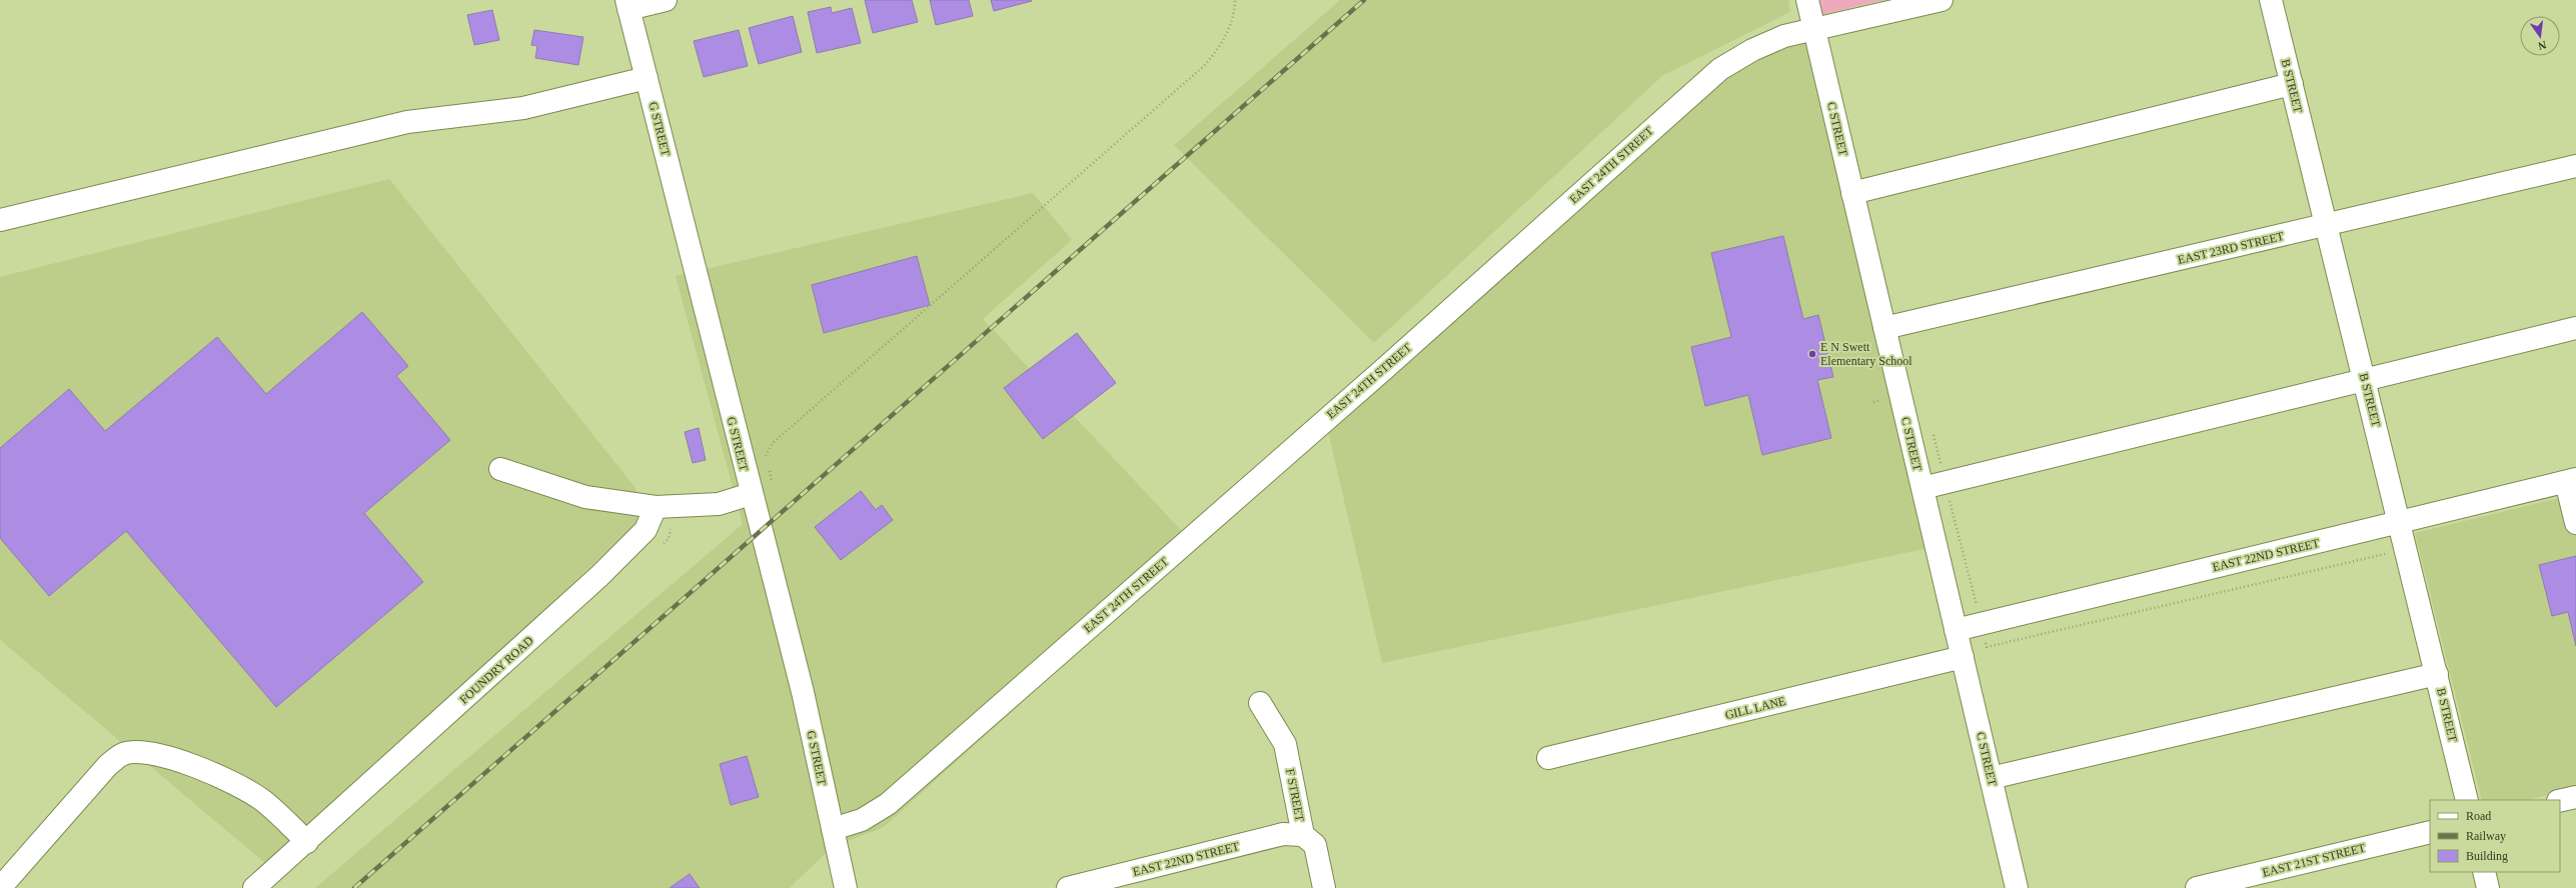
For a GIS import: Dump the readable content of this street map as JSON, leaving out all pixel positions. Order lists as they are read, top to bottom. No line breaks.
{"streets":{"street":["B STREET","G STREET","C STREET","EAST 24TH STREET","EAST 23RD STREET","EAST 22ND STREET","FOUNDRY ROAD","GILL LANE","F STREET","EAST 21ST STREET"]},"crossings":[["B STREET","EAST 23RD STREET"],["B STREET","EAST 22ND STREET"],["G STREET","EAST 24TH STREET"],["C STREET","EAST 24TH STREET"],["C STREET","EAST 23RD STREET"],["C STREET","EAST 22ND STREET"],["C STREET","GILL LANE"],["EAST 22ND STREET","F STREET"]],"places":["E N Swett Elementary School"],"legend":["Road","Railway","Building"],"north":"bottom"}
